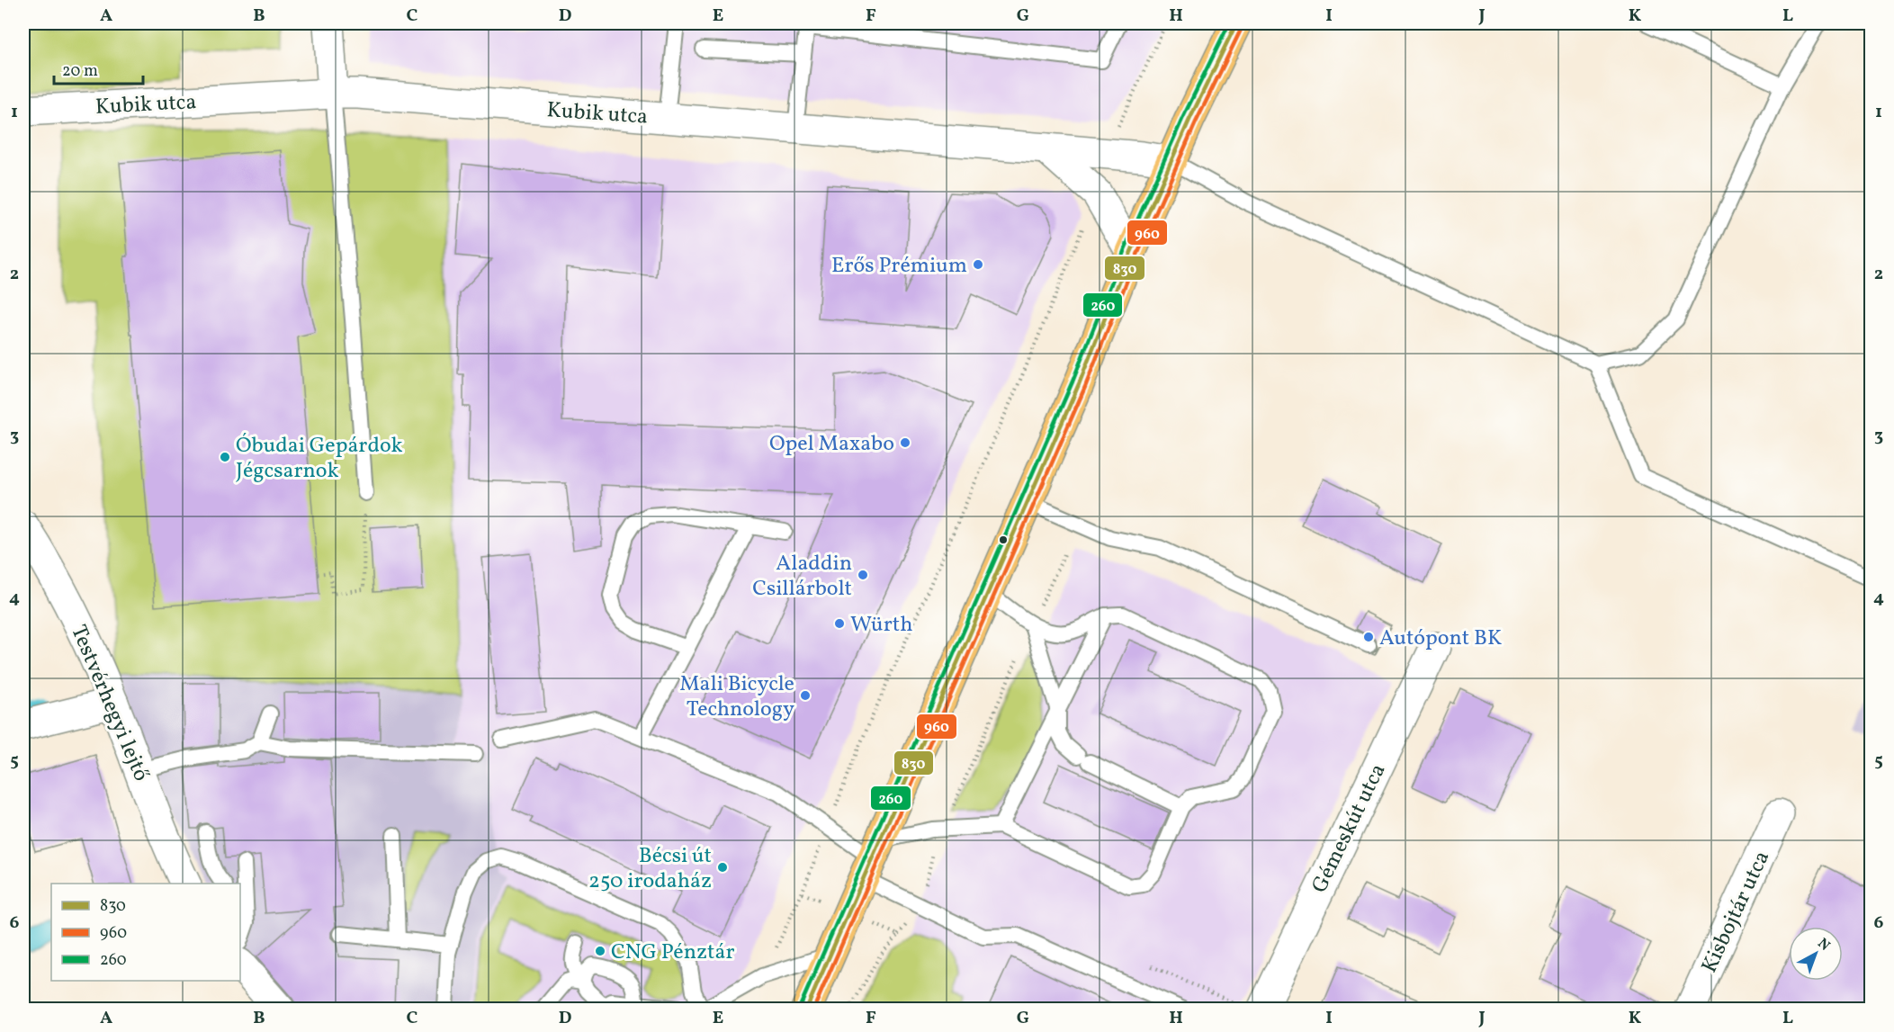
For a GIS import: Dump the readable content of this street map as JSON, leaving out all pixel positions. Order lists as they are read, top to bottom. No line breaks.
{"streets":{"street":["Kubik utca","Testvérhegyi lejtő","Gémeskút utca","Kisbojtár utca"]},"places":["Erős Prémium","Opel Maxabo","Óbudai Gepárdok Jégcsarnok","Aladdin Csillárbolt","Würth","Autópont BK","Mali Bicycle Technology","Bécsi út 250 irodaház","CNG Pénztár"],"lines":["transit line 830","transit line 260","transit line 960"],"legend":["830","960","260"],"scale_bar":"20 m","north":"top right","grid":{"columns":["A","B","C","D","E","F","G","H","I","J","K","L"],"rows":["1","2","3","4","5","6"]}}
